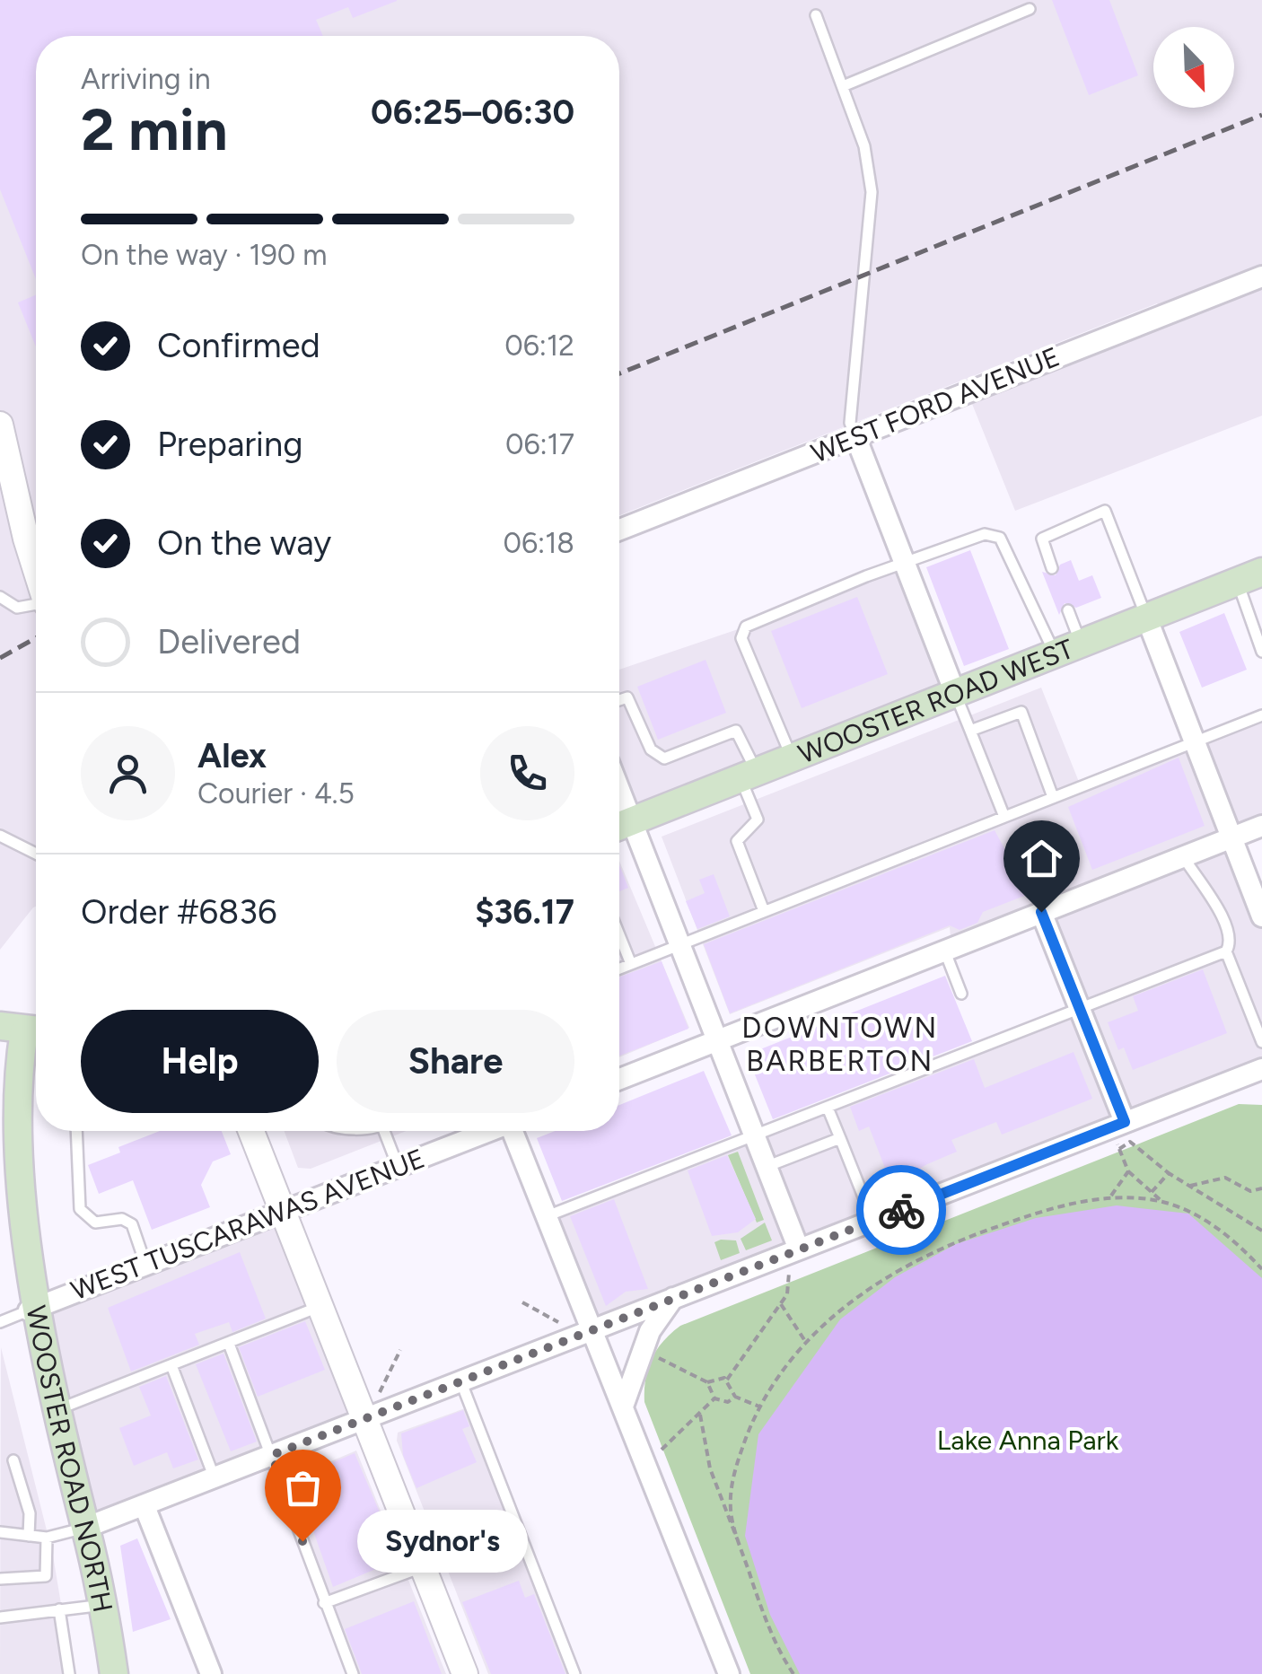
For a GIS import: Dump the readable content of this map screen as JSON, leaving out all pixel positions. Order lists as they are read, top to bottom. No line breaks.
{"streets":{"main road":["WOOSTER ROAD WEST","WOOSTER ROAD NORTH"],"street":["WEST FORD AVENUE","WEST TUSCARAWAS AVENUE"]},"crossings":[["WEST TUSCARAWAS AVENUE","WOOSTER ROAD NORTH"]],"districts":["DOWNTOWN BARBERTON"],"parks":["Lake Anna Park"],"places":["Sydnor's"],"north":"bottom right","page":{"heading":["2 min","Arriving in","06:25–06:30"],"panel":["Alex","Courier · 4.5","Order #6836","$36.17"],"bar":"On the way · 190 m","list":[["Confirmed","06:12"],["Preparing","06:17"],["On the way","06:18"],"Delivered"],"buttons":["Help","Share"],"bubble":"Sydnor's"}}
